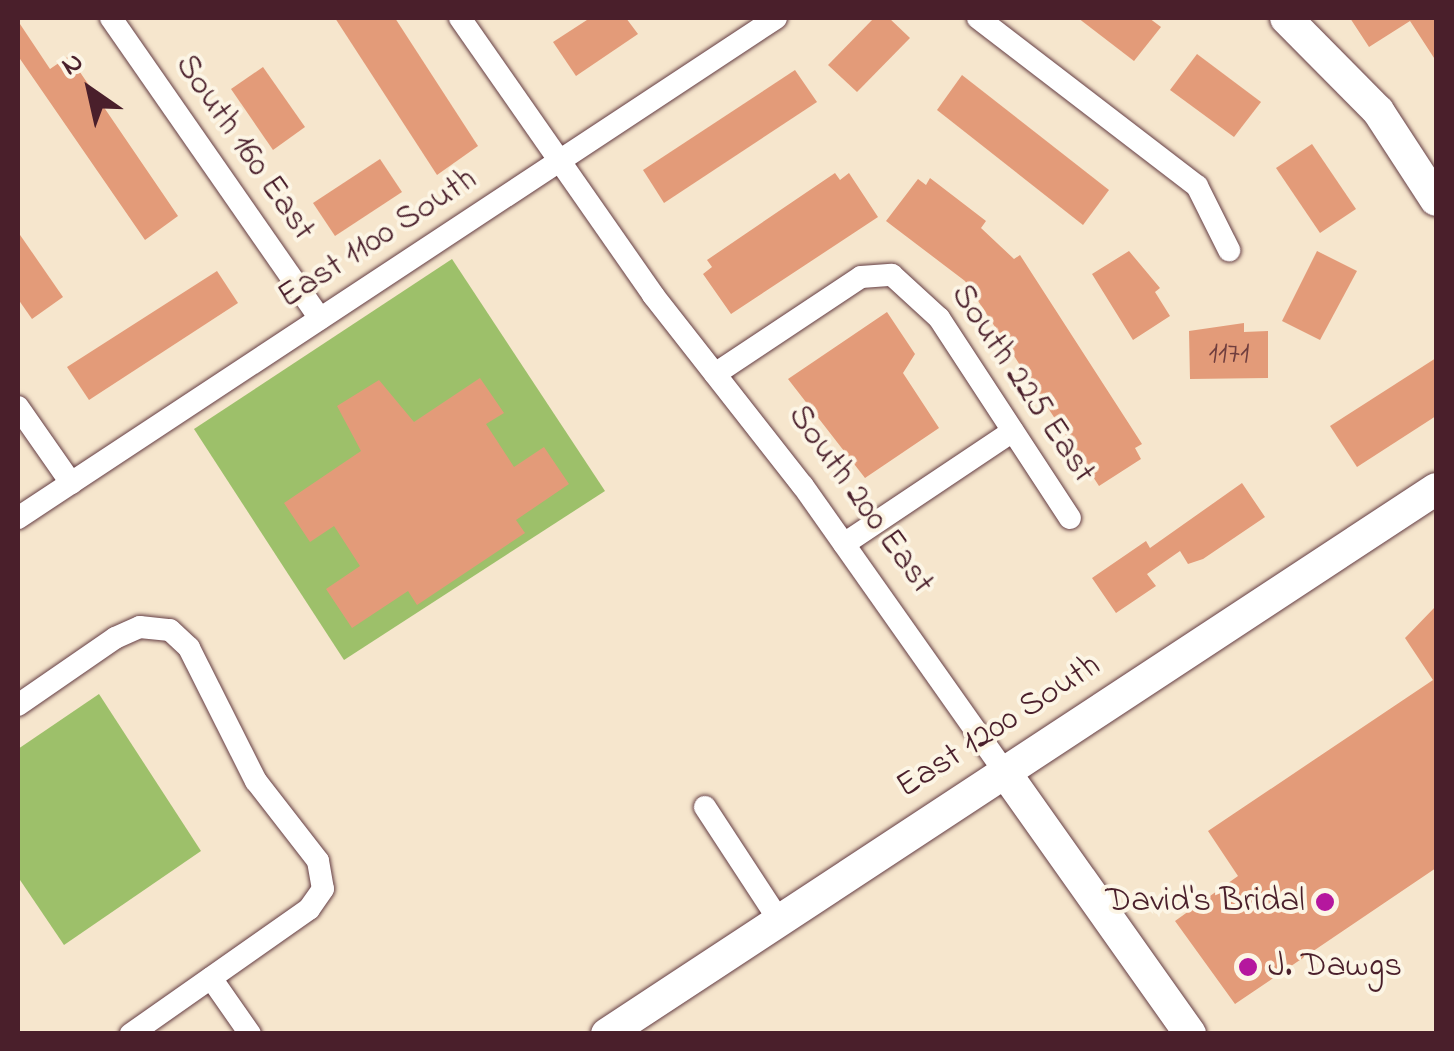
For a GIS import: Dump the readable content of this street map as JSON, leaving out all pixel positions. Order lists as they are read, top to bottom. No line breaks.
{"streets":{"street":["South 160 East","East 1100 South","South 225 East","South 200 East","East 1200 South"]},"crossings":[["South 160 East","East 1100 South"],["East 1100 South","South 200 East"],["South 225 East","South 200 East"],["South 200 East","East 1200 South"]],"places":["David's Bridal","J. Dawgs"],"house_numbers":["1171"],"north":"top left"}
